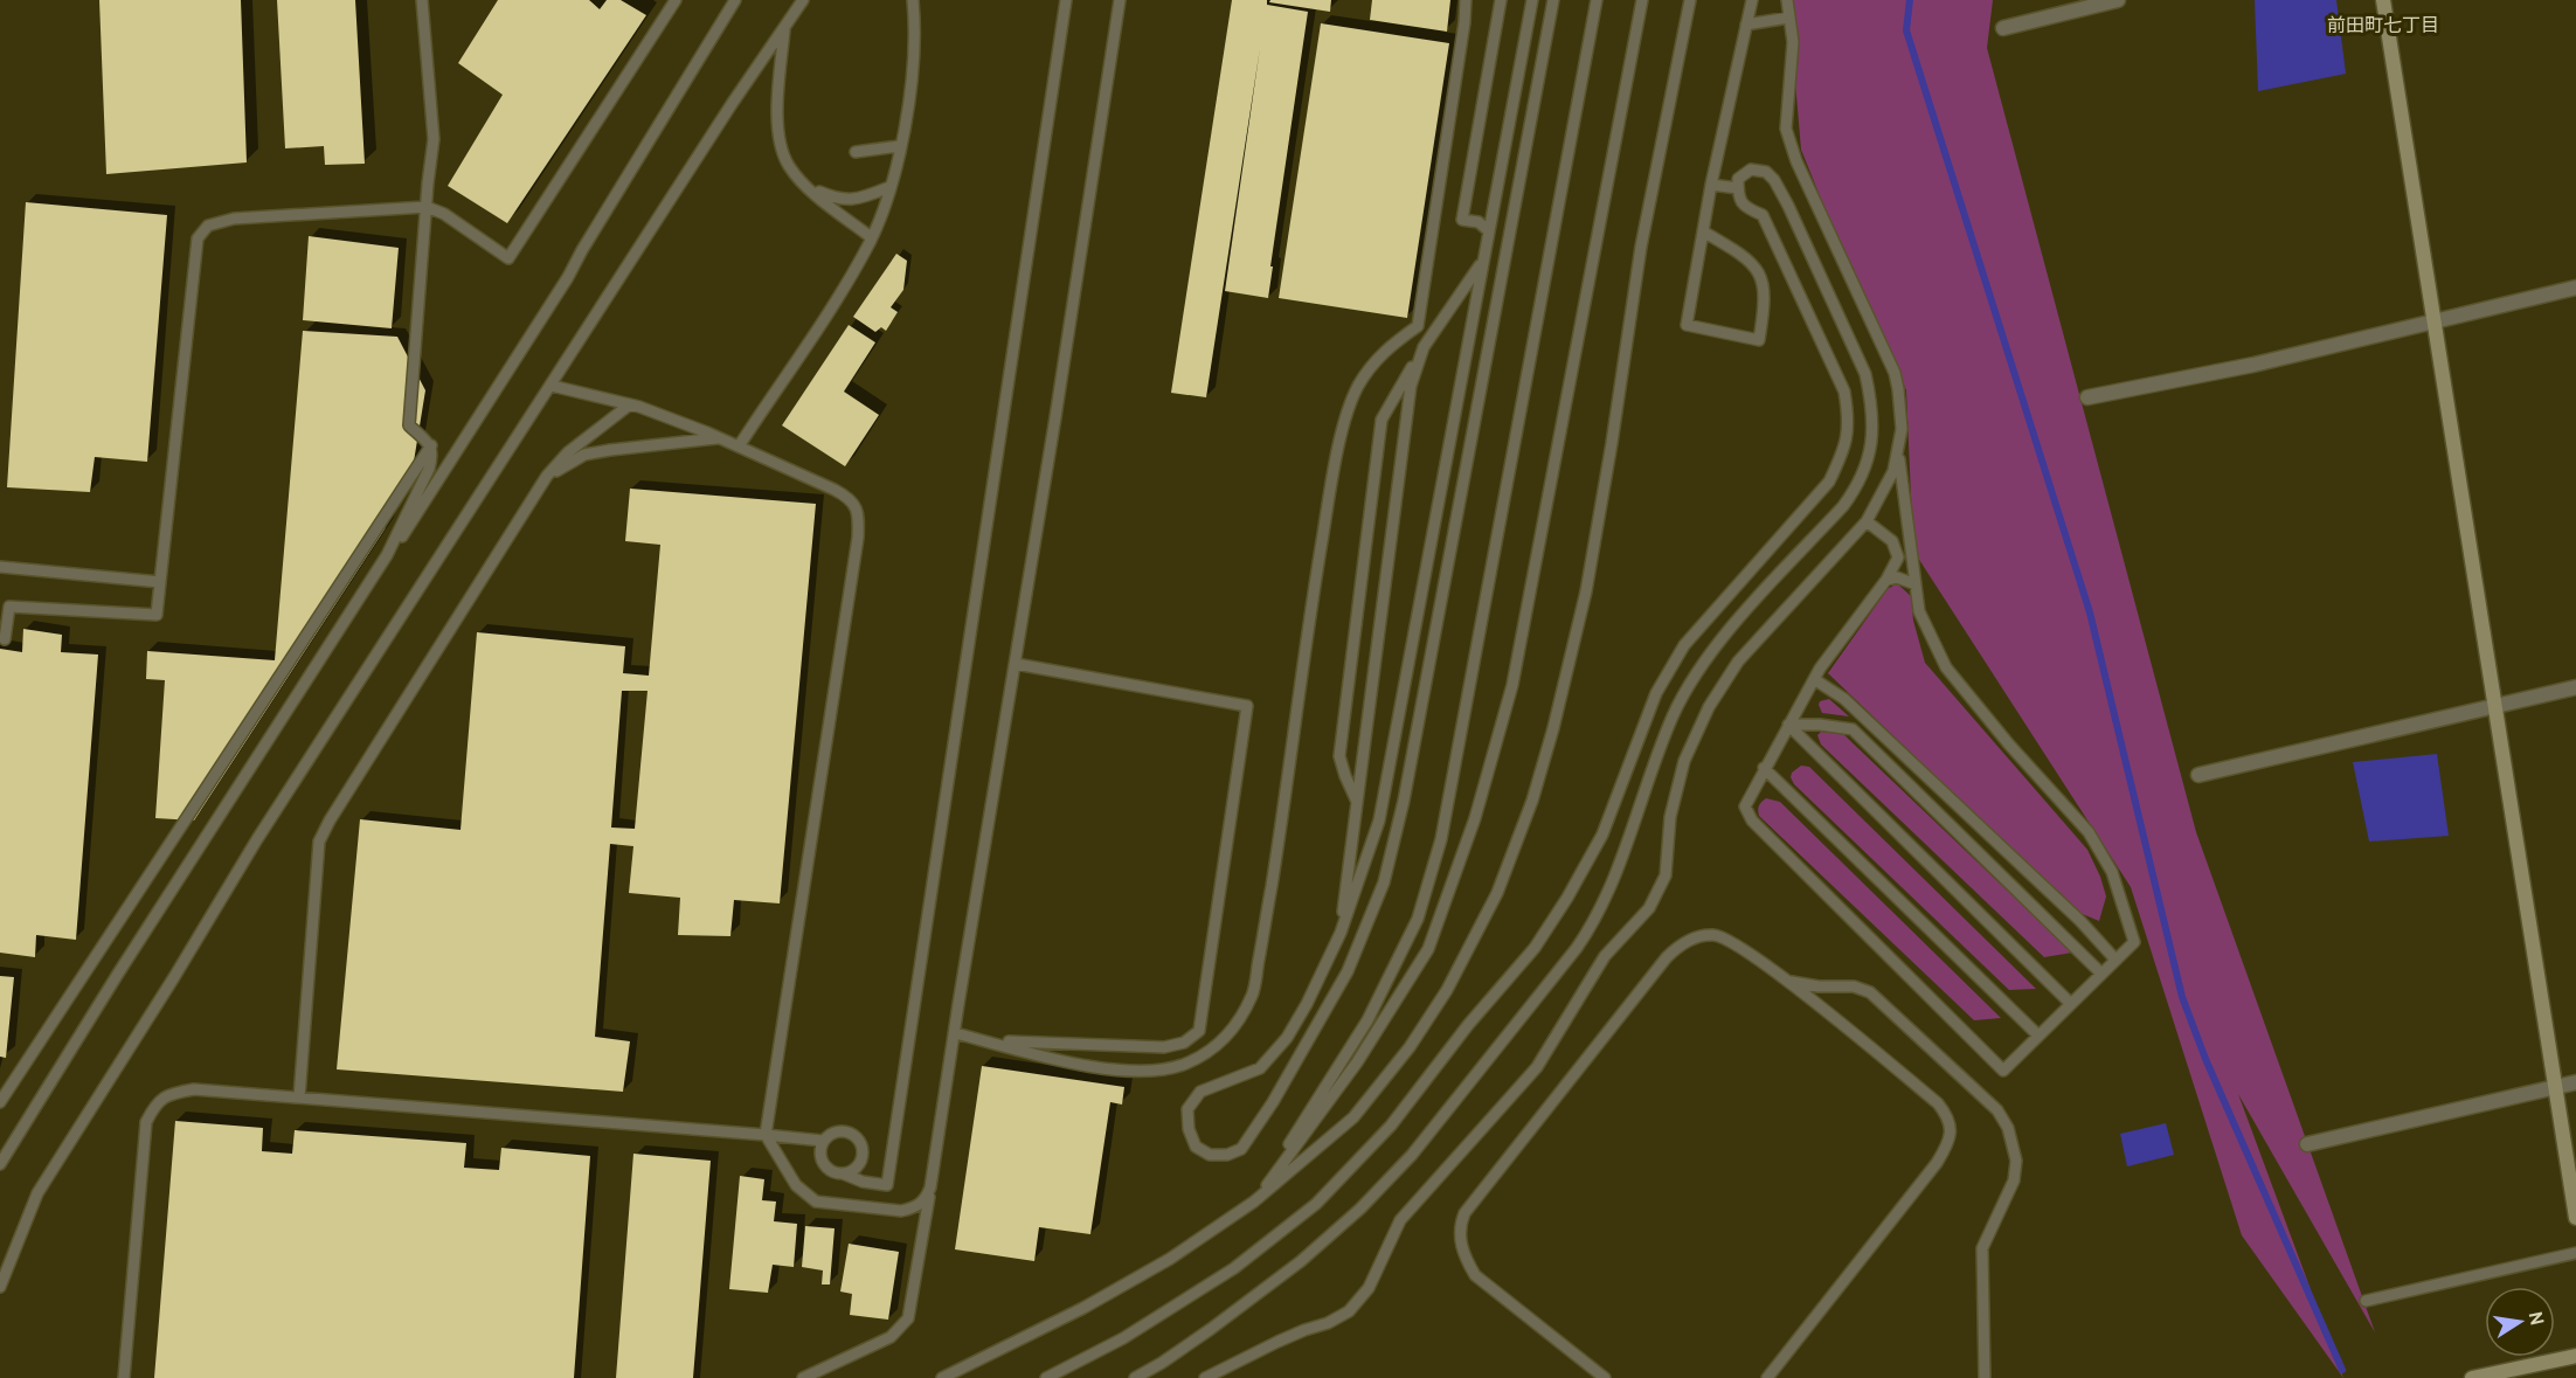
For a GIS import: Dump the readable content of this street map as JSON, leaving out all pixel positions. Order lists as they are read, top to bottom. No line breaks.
{"districts":["前田町七丁目"],"north":"right"}
